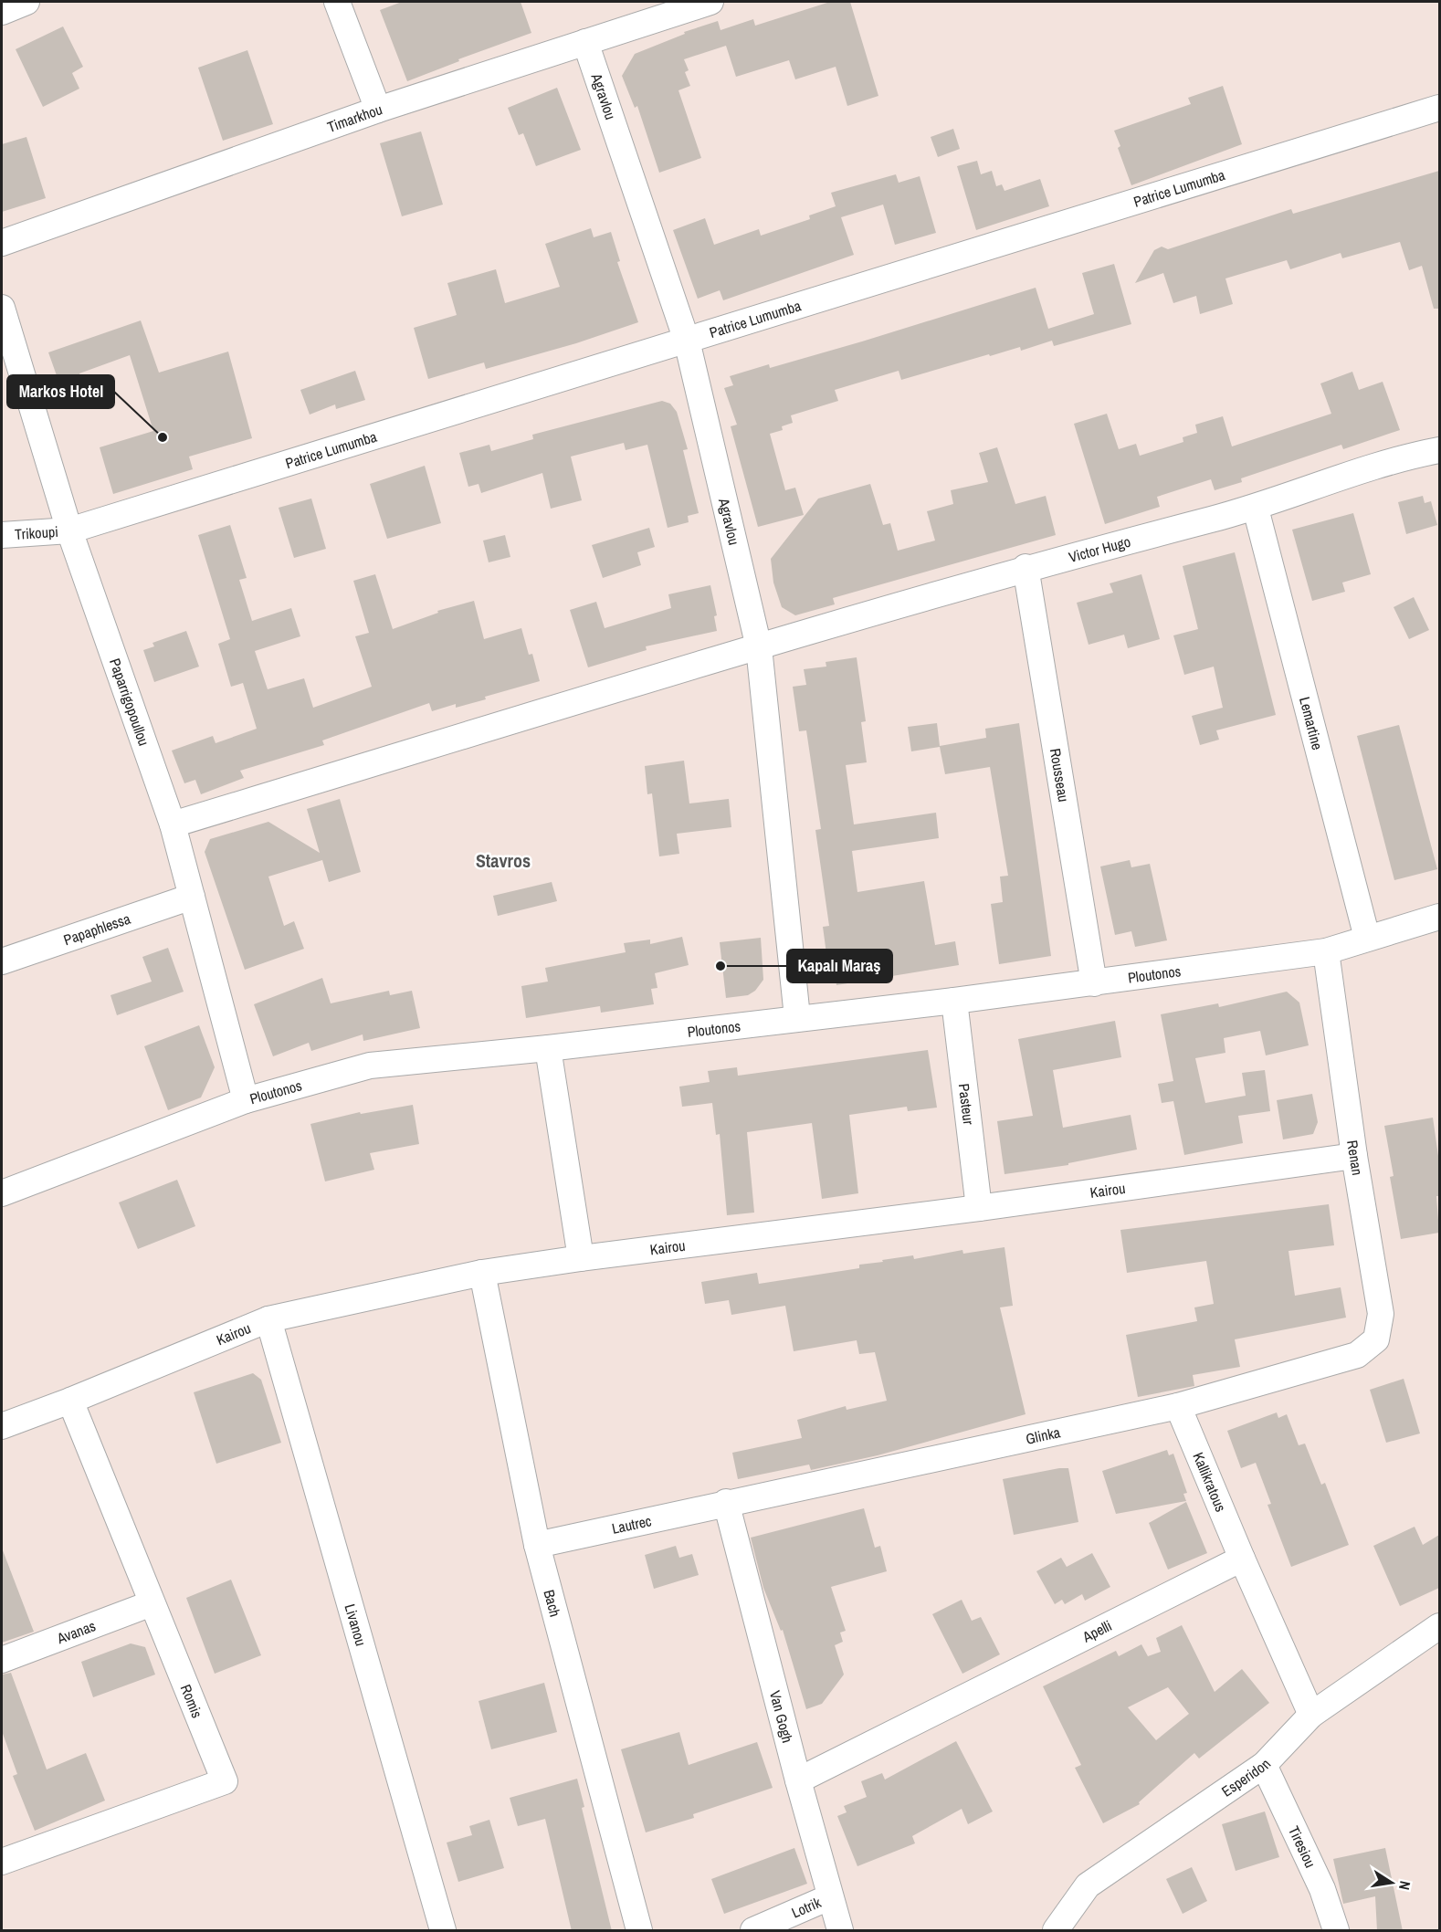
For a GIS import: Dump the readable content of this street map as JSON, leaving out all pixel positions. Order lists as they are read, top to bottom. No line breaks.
{"streets":{"street":["Agravlou","Timarkhou","Patrice Lumumba","Trikoupi","Victor Hugo","Paparrigopoullou","Lemartine","Rousseau","Papaphlessa","Ploutonos","Pasteur","Renan","Kairou","Glinka","Kallikratous","Lautrec","Bach","Livanou","Apelli","Avanas","Romis","Van Gogh","Esperidon","Tiresiou","Lotrik"]},"crossings":[["Agravlou","Timarkhou"],["Agravlou","Patrice Lumumba"],["Agravlou","Victor Hugo"],["Agravlou","Ploutonos"],["Patrice Lumumba","Trikoupi"],["Patrice Lumumba","Paparrigopoullou"],["Trikoupi","Paparrigopoullou"],["Victor Hugo","Paparrigopoullou"],["Victor Hugo","Lemartine"],["Victor Hugo","Rousseau"],["Paparrigopoullou","Papaphlessa"],["Paparrigopoullou","Ploutonos"],["Lemartine","Ploutonos"],["Rousseau","Ploutonos"],["Ploutonos","Pasteur"],["Ploutonos","Renan"],["Pasteur","Kairou"],["Renan","Kairou"],["Renan","Glinka"],["Kairou","Bach"],["Kairou","Livanou"],["Kairou","Romis"],["Glinka","Kallikratous"],["Glinka","Lautrec"],["Glinka","Van Gogh"],["Kallikratous","Apelli"],["Lautrec","Bach"],["Lautrec","Van Gogh"],["Apelli","Van Gogh"],["Avanas","Romis"],["Van Gogh","Lotrik"],["Esperidon","Tiresiou"]],"districts":["Stavros"],"places":["Markos Hotel","Kapalı Maraş"],"north":"right"}
